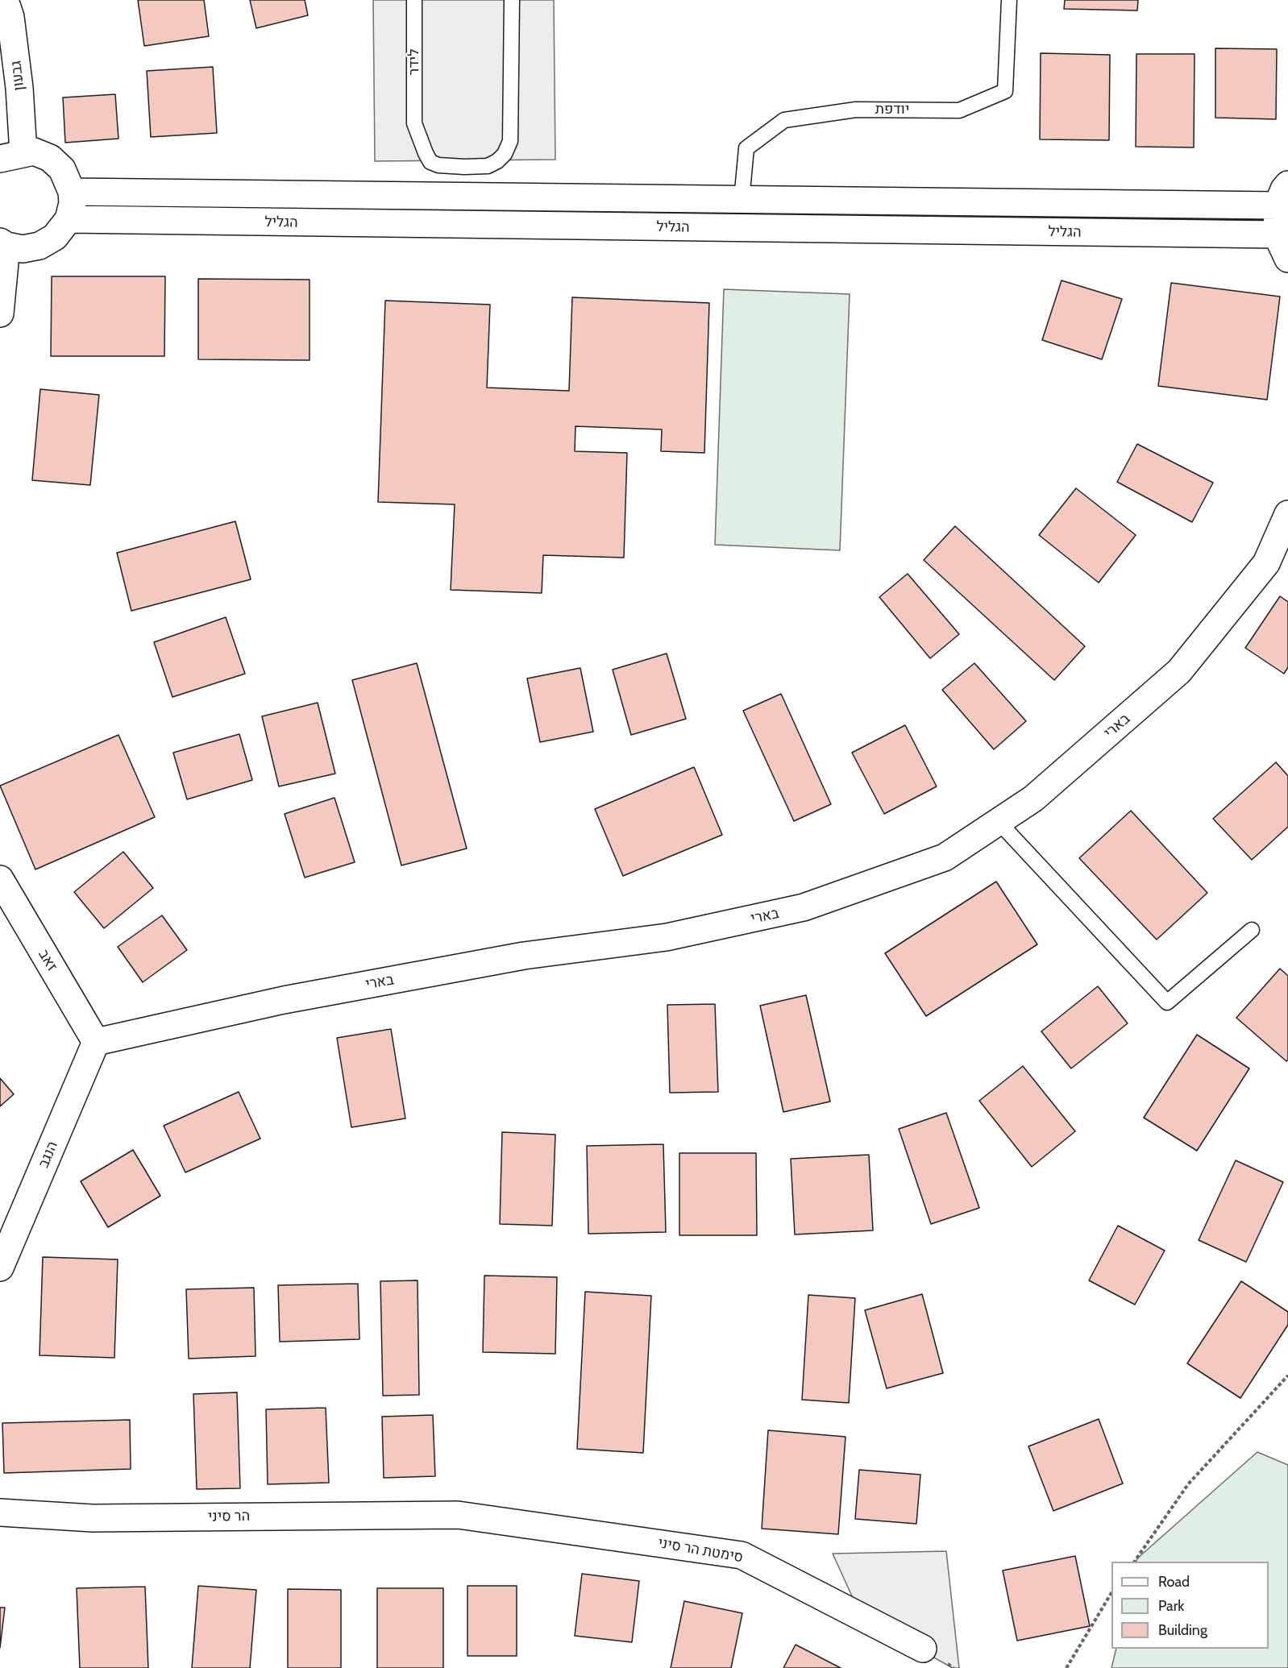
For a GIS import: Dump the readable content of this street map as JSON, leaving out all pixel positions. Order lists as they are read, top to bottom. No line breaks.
{"streets":{"street":["גבעון","הגליל","בארי","זאב","הנגב","הר סיני","סימטת הר סיני"],"lane":["לידר","יודפת"]},"crossings":[["יודפת","הגליל"],["בארי","זאב"],["בארי","הנגב"],["זאב","הנגב"],["הר סיני","סימטת הר סיני"]],"legend":["Road","Park","Building"]}
